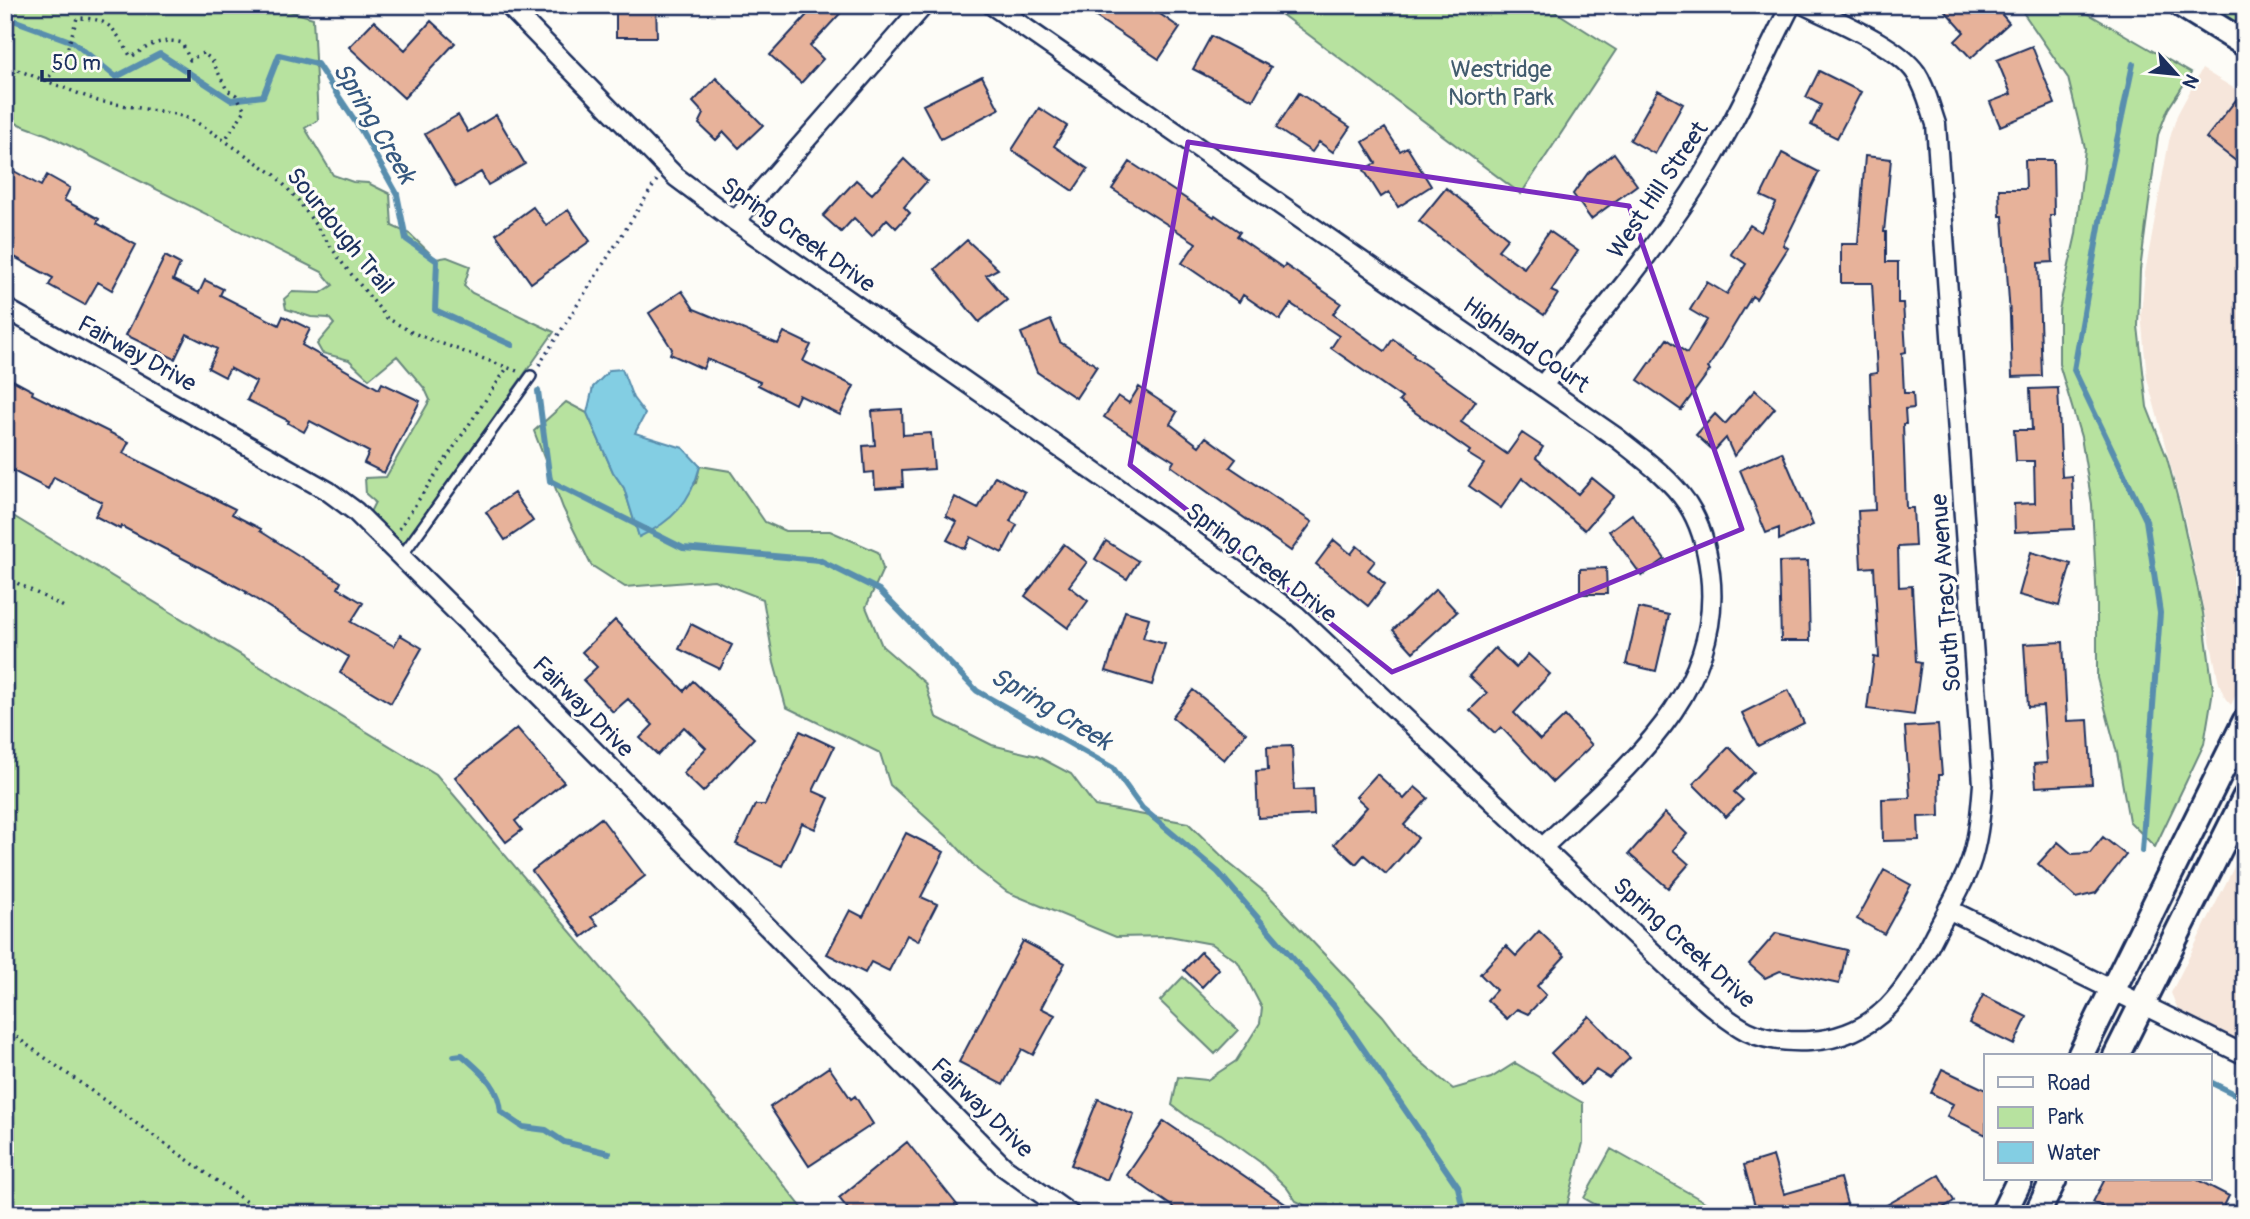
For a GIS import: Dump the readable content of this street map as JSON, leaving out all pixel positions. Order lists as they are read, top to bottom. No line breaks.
{"streets":{"street":["West Hill Street","Spring Creek Drive","Highland Court","Fairway Drive","South Tracy Avenue"],"path":["Sourdough Trail"]},"crossings":[["West Hill Street","Highland Court"],["Spring Creek Drive","Highland Court"],["Spring Creek Drive","South Tracy Avenue"]],"water":["Spring Creek"],"parks":["Westridge North Park"],"legend":["Road","Park","Water"],"scale_bar":"50 m","north":"bottom right"}
